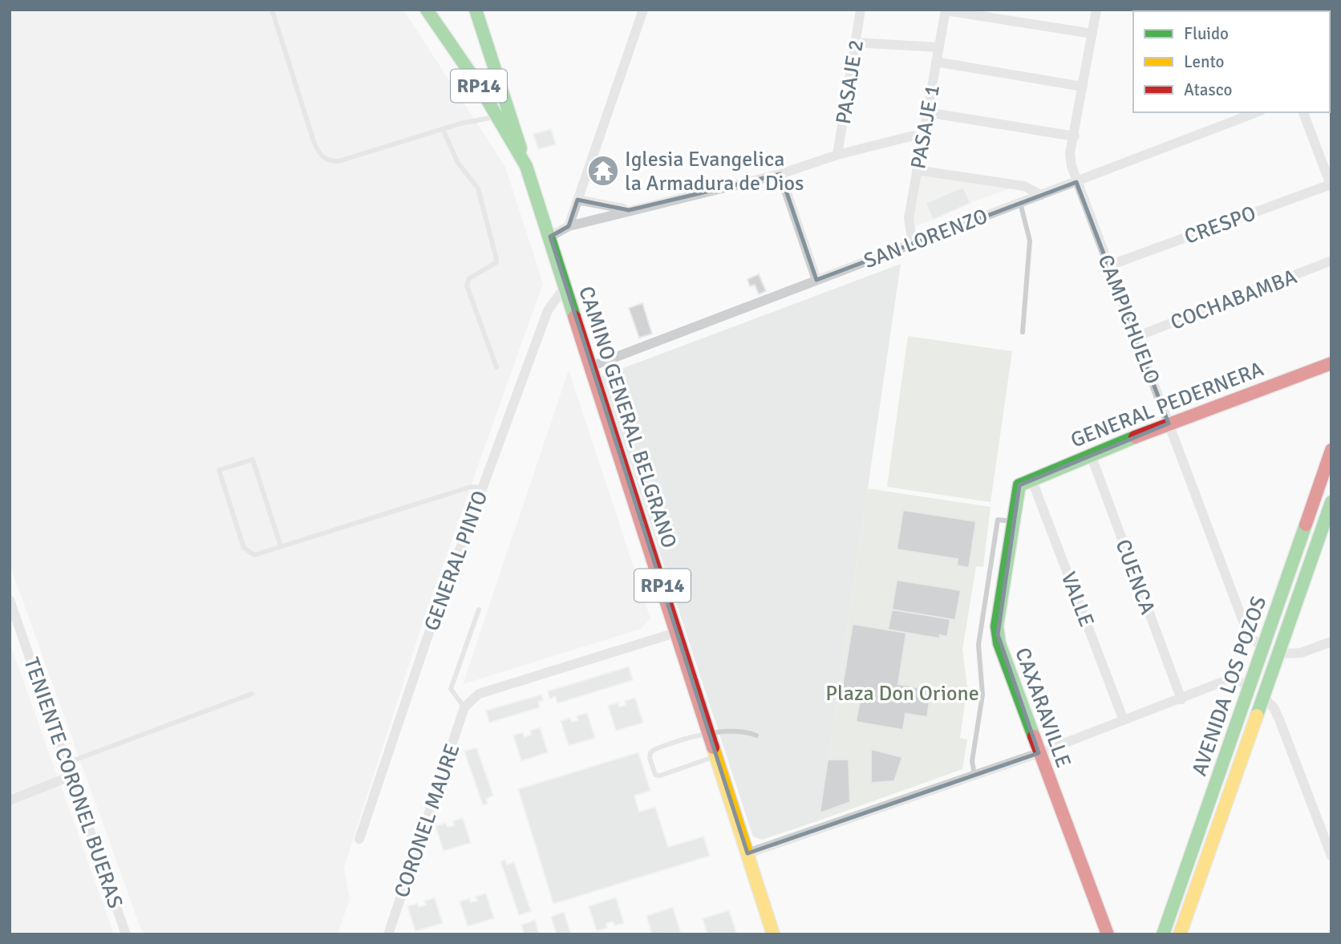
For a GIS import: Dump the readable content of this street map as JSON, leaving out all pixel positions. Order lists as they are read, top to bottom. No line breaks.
{"streets":{"street":["PASAJE 2","RP14","PASAJE 1","CRESPO","SAN LORENZO","COCHABAMBA","CAMPICHUELO","GENERAL PEDERNERA","CAMINO GENERAL BELGRANO","GENERAL PINTO","CUENCA","VALLE","AVENIDA LOS POZOS","CAXARAVILLE","TENIENTE CORONEL BUERAS","CORONEL MAURE"]},"crossings":[["RP14","CAMINO GENERAL BELGRANO"],["PASAJE 1","SAN LORENZO"],["CRESPO","CAMPICHUELO"],["SAN LORENZO","CAMPICHUELO"],["SAN LORENZO","CAMINO GENERAL BELGRANO"],["COCHABAMBA","CAMPICHUELO"],["CAMPICHUELO","GENERAL PEDERNERA"],["CAMPICHUELO","AVENIDA LOS POZOS"],["GENERAL PEDERNERA","CUENCA"],["GENERAL PEDERNERA","VALLE"],["GENERAL PEDERNERA","CAXARAVILLE"],["CAMINO GENERAL BELGRANO","GENERAL PINTO"]],"parks":["Plaza Don Orione"],"places":{"temple":["Iglesia Evangelica la Armadura de Dios"]},"legend":["Fluido","Lento","Atasco"]}
